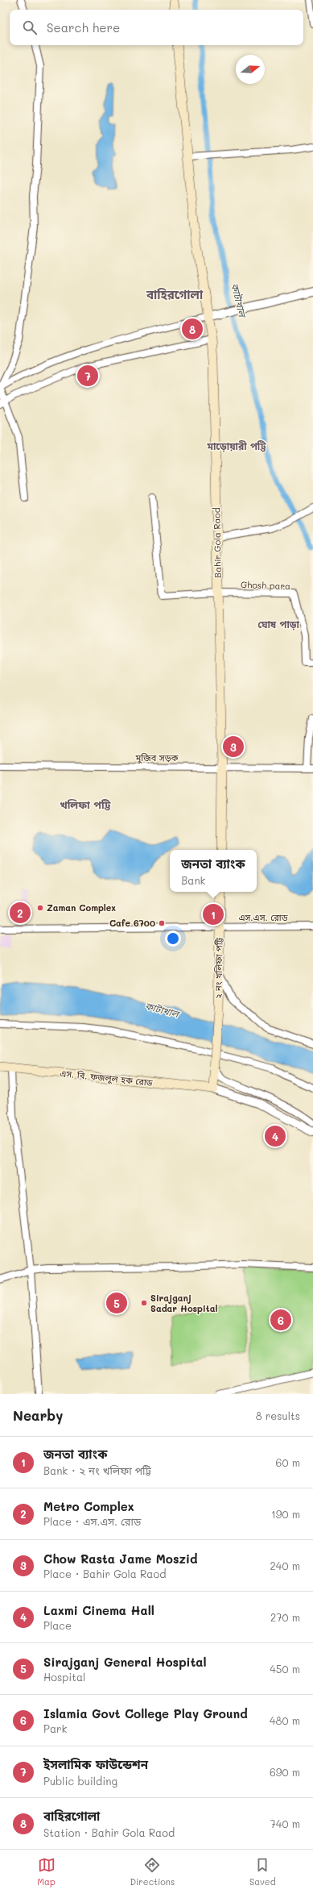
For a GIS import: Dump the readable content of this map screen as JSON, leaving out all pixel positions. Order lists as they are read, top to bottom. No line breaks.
{"streets":{"main road":["Bahir Gola Raod","২ নং খলিফা পট্টি","এস. বি. ফজলুল হক রোড"],"street":["Ghosh para","মুজিব সড়ক","এস.এস. রোড"]},"crossings":[["Bahir Gola Raod","Ghosh para"],["Bahir Gola Raod","মুজিব সড়ক"],["এস.এস. রোড","২ নং খলিফা পট্টি"],["২ নং খলিফা পট্টি","এস. বি. ফজলুল হক রোড"]],"districts":["বাহিরগোলা","মাড়োয়ারী পট্টি","ঘোষ পাড়া","খলিফা পট্টি"],"water":["কাটাখাল"],"places":["Zaman Complex","Cafe 6700","Sirajganj Sadar Hospital"],"north":"right","page":{"search":"Search here","pins":["8","7","3","2","1","4","5","6"],"popup":["জনতা ব্যাংক","Bank"],"heading":["Nearby","8 results"],"list":[{"mark":"1","name":"জনতা ব্যাংক","note":"Bank · ২ নং খলিফা পট্টি","value":"60 m"},{"mark":"2","name":"Metro Complex","note":"Place · এস.এস. রোড","value":"190 m"},{"mark":"3","name":"Chow Rasta Jame Moszid","note":"Place · Bahir Gola Raod","value":"240 m"},{"mark":"4","name":"Laxmi Cinema Hall","note":"Place","value":"270 m"},{"mark":"5","name":"Sirajganj General Hospital","note":"Hospital","value":"450 m"},{"mark":"6","name":"Islamia Govt College Play Ground","note":"Park","value":"480 m"},{"mark":"7","name":"ইসলামিক ফাউন্ডেশন","note":"Public building","value":"690 m"},{"mark":"8","name":"বাহিরগোলা","note":"Station · Bahir Gola Raod","value":"740 m"}],"nav":["Map","Directions","Saved"]}}
